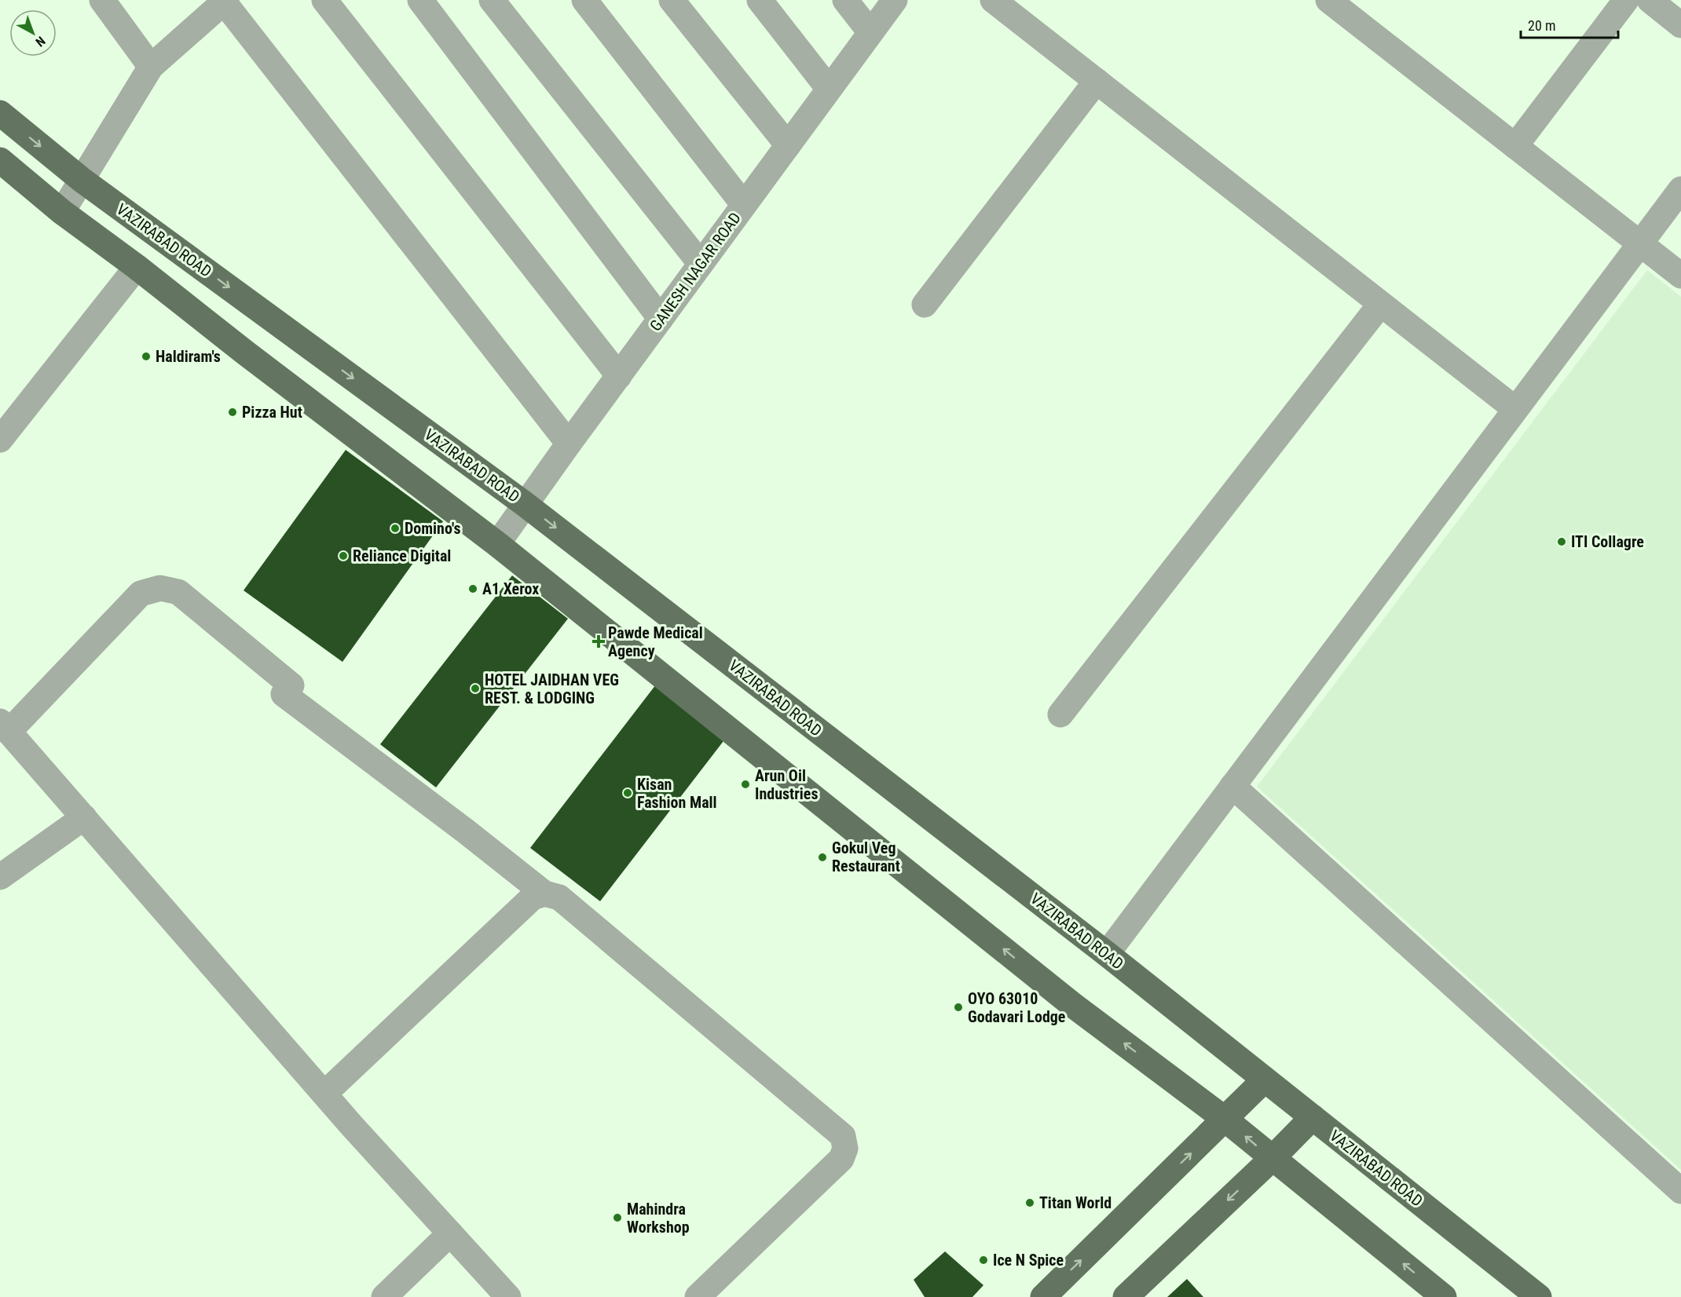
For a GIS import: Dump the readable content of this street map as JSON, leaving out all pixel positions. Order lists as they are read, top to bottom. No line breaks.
{"streets":{"main road":["VAZIRABAD ROAD"],"street":["GANESH NAGAR ROAD"]},"crossings":[["VAZIRABAD ROAD","GANESH NAGAR ROAD"]],"places":{"other":["Haldiram's","Pizza Hut","Domino's","ITI Collagre","Reliance Digital","A1 Xerox","HOTEL JAIDHAN VEG REST. & LODGING","Arun Oil Industries","Kisan Fashion Mall","Gokul Veg Restaurant","OYO 63010 Godavari Lodge","Titan World","Mahindra Workshop","Ice N Spice"],"health":["Pawde Medical Agency"]},"scale_bar":"20 m","north":"bottom right"}
